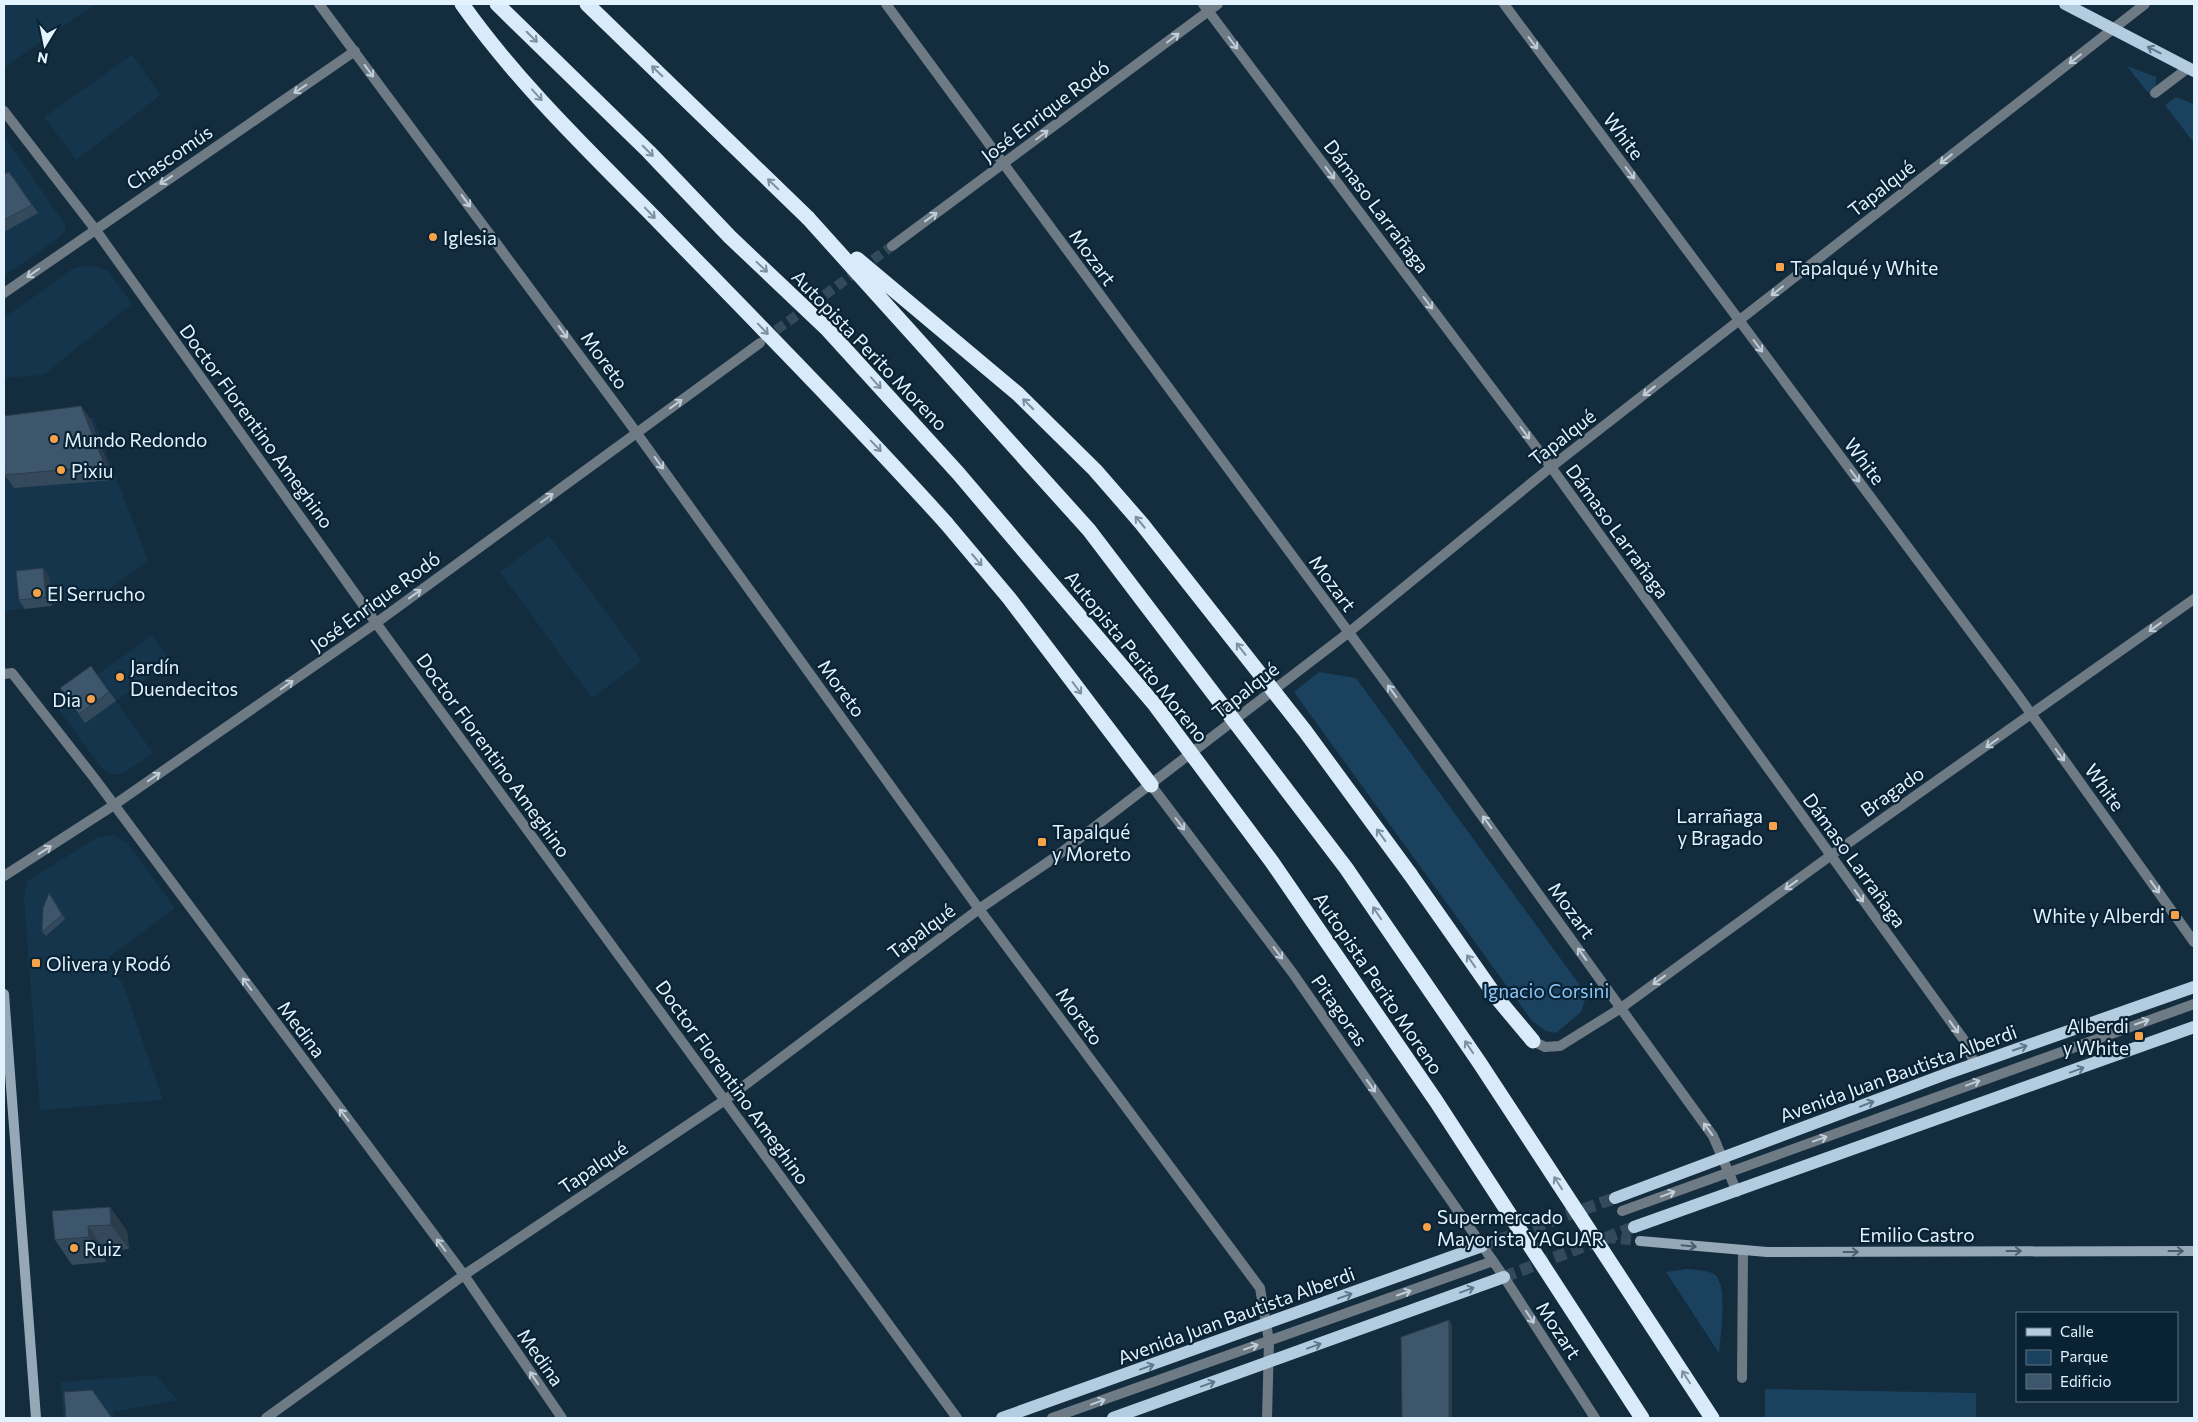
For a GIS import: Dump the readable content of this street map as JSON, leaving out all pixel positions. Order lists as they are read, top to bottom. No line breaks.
{"streets":{"highway":["Autopista Perito Moreno"],"main road":["Avenida Juan Bautista Alberdi"],"street":["José Enrique Rodó","White","Chascomús","Tapalqué","Dámaso Larrañaga","Mozart","Moreto","Doctor Florentino Ameghino","Bragado","Pitagoras","Medina","Emilio Castro"]},"crossings":[["José Enrique Rodó","Dámaso Larrañaga"],["José Enrique Rodó","Mozart"],["José Enrique Rodó","Moreto"],["José Enrique Rodó","Doctor Florentino Ameghino"],["José Enrique Rodó","Medina"],["White","Tapalqué"],["White","Bragado"],["Chascomús","Moreto"],["Chascomús","Doctor Florentino Ameghino"],["Tapalqué","Dámaso Larrañaga"],["Tapalqué","Mozart"],["Tapalqué","Moreto"],["Tapalqué","Doctor Florentino Ameghino"],["Tapalqué","Pitagoras"],["Tapalqué","Medina"],["Dámaso Larrañaga","Bragado"],["Dámaso Larrañaga","Avenida Juan Bautista Alberdi"],["Mozart","Bragado"],["Mozart","Pitagoras"],["Mozart","Avenida Juan Bautista Alberdi"],["Moreto","Avenida Juan Bautista Alberdi"],["Pitagoras","Avenida Juan Bautista Alberdi"]],"one_way":["José Enrique Rodó","White","Chascomús","Dámaso Larrañaga","Moreto","Bragado","Pitagoras","Medina","Emilio Castro"],"parks":["Ignacio Corsini"],"places":{"other":["Iglesia","Mundo Redondo","Pixiu","El Serrucho","Jardín Duendecitos","Dia","Supermercado Mayorista YAGUAR","Ruiz"],"transit":["Tapalqué y White","Larrañaga y Bragado","Tapalqué y Moreto","White y Alberdi","Olivera y Rodó","Alberdi y White"]},"legend":["Calle","Parque","Edificio"],"north":"bottom"}
